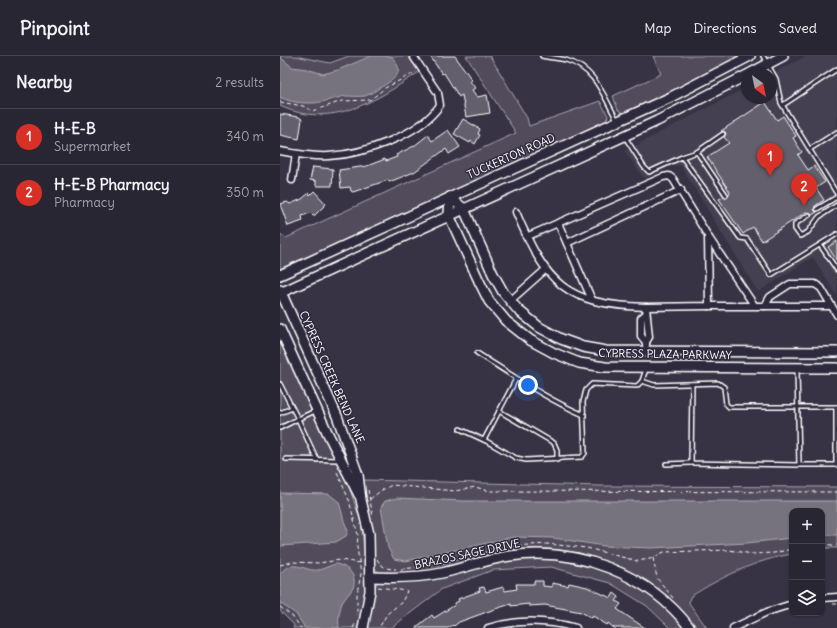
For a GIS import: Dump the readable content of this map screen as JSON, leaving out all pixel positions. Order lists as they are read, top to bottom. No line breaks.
{"streets":{"street":["TUCKERTON ROAD","CYPRESS PLAZA PARKWAY","CYPRESS CREEK BEND LANE","BRAZOS SAGE DRIVE"]},"crossings":[["TUCKERTON ROAD","CYPRESS PLAZA PARKWAY"],["CYPRESS CREEK BEND LANE","BRAZOS SAGE DRIVE"]],"north":"bottom right","page":{"header":"Pinpoint","nav":["Map","Directions","Saved"],"heading":["Nearby","2 results"],"list":[{"mark":"1","name":"H-E-B","note":"Supermarket","value":"340 m"},{"mark":"2","name":"H-E-B Pharmacy","note":"Pharmacy","value":"350 m"}],"pins":["1","2"],"map_buttons":["+","−"]}}
